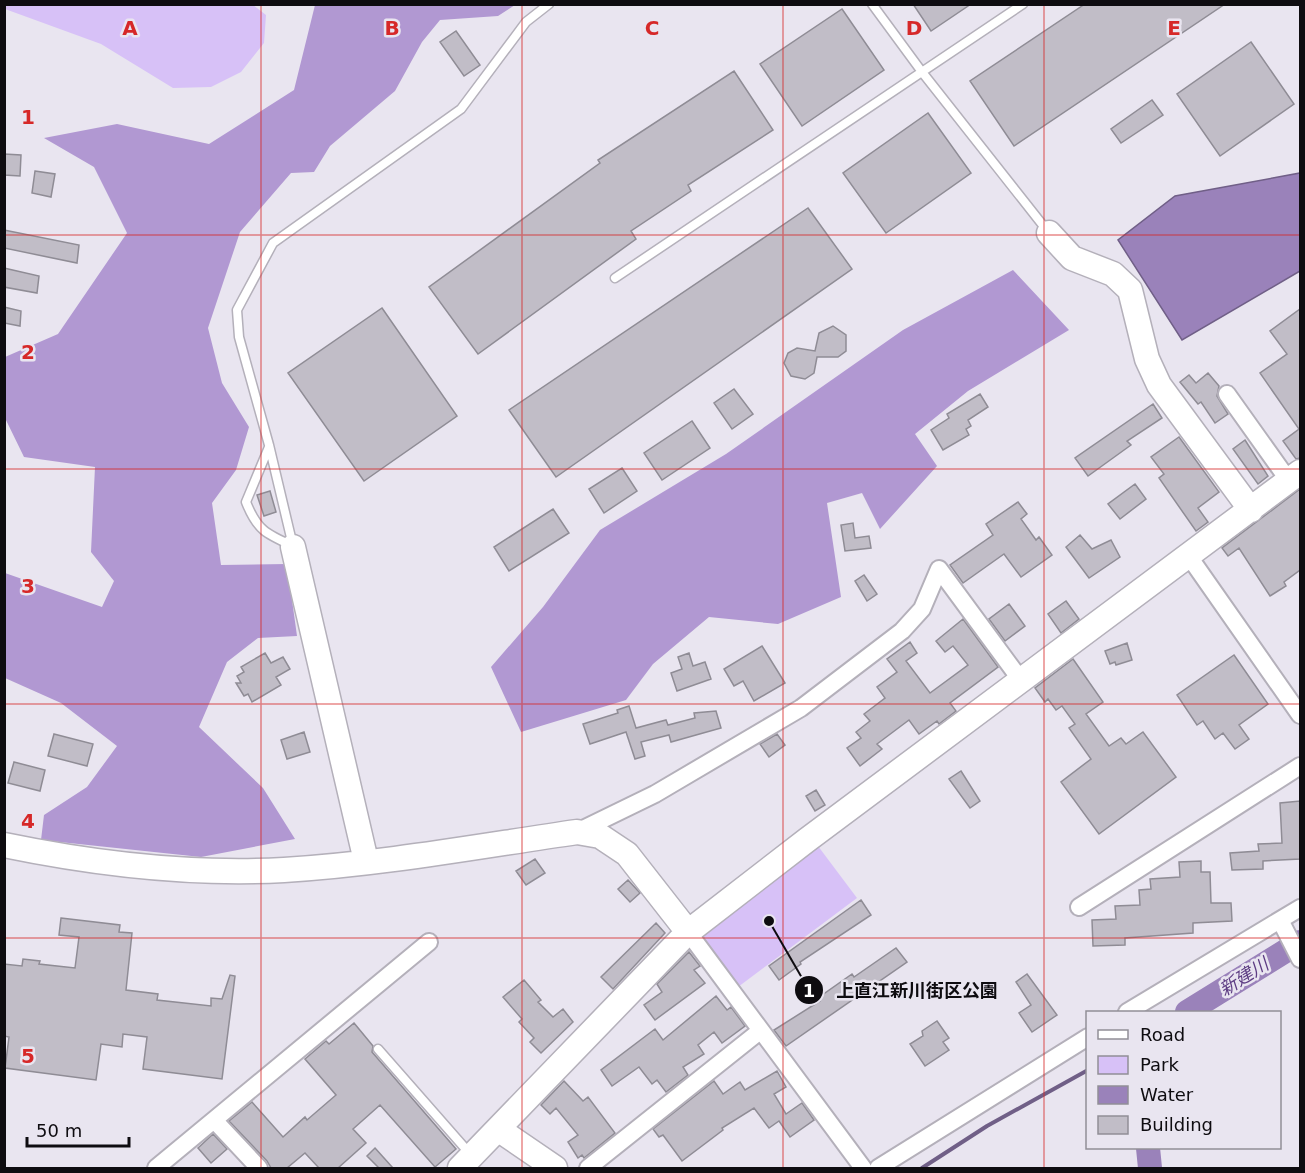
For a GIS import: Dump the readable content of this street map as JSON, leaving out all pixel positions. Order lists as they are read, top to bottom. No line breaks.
{"water":["新建川"],"places":["上直江新川街区公園"],"legend":["Road","Park","Water","Building"],"scale_bar":"50 m","grid":{"columns":["A","B","C","D","E"],"rows":["1","2","3","4","5"]}}
